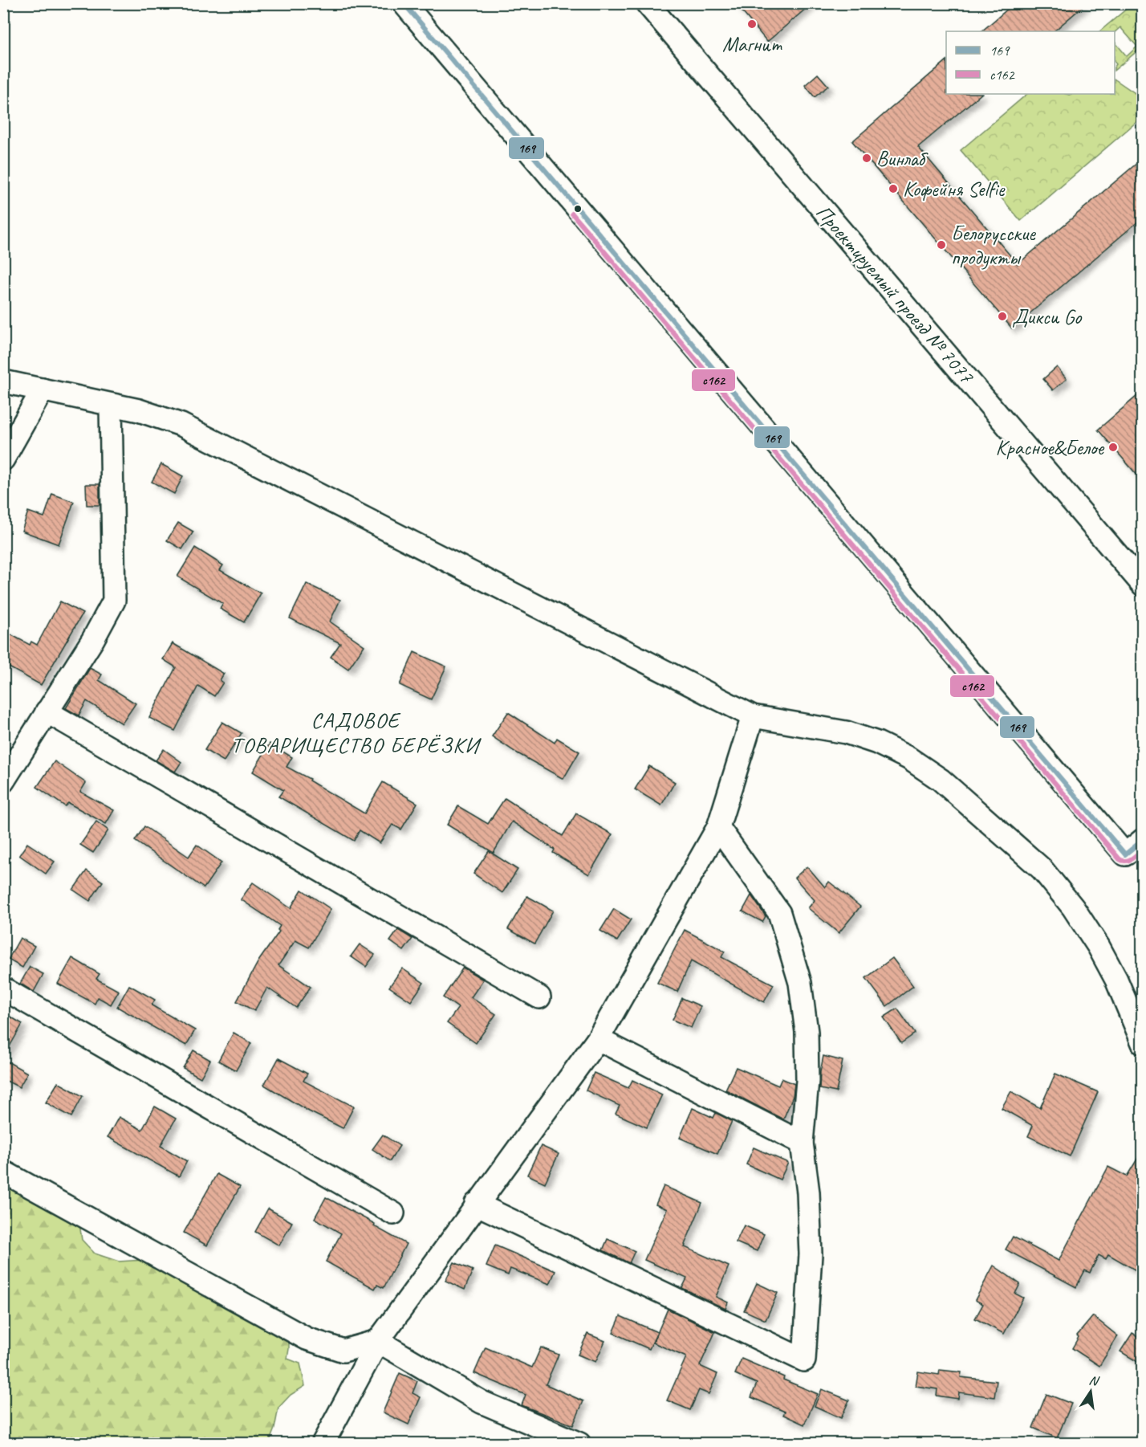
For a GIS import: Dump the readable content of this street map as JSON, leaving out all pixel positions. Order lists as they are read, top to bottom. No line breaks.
{"streets":{"street":["Проектируемый проезд № 7077"]},"districts":["САДОВОЕ ТОВАРИЩЕСТВО БЕРЁЗКИ"],"places":["Магнит","Винлаб","Кофейня Selfie","Белорусские продукты","Дикси Go","Красное&Белое"],"lines":["transit line 169","transit line с162"],"legend":["169","с162"],"north":"top"}
